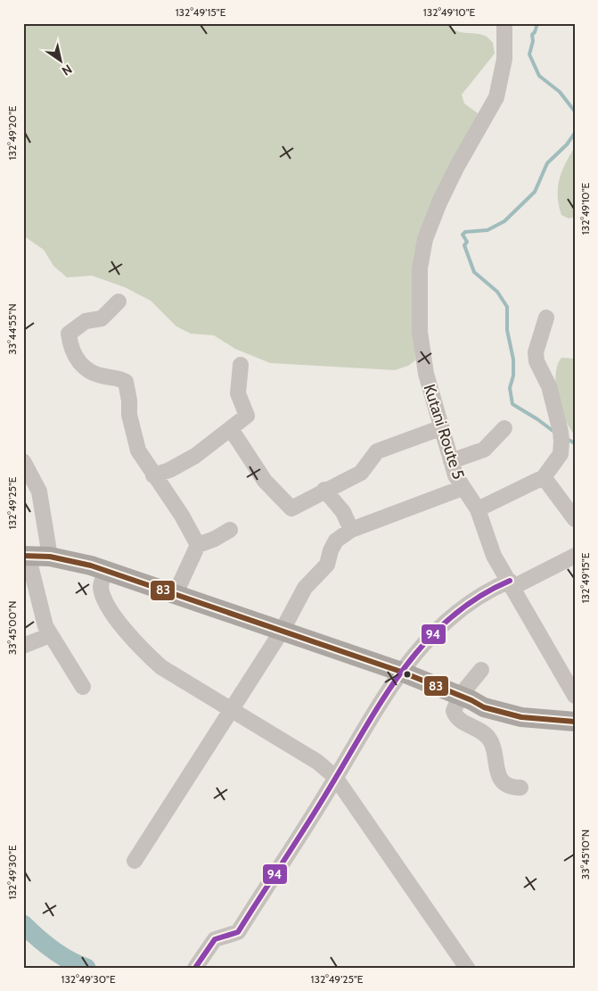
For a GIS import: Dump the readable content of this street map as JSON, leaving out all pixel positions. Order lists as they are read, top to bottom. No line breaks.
{"streets":{"street":["Kutani Route 5"]},"lines":["transit line 83","transit line 94"],"north":"bottom right","coordinates":["132°49'15\"E","132°49'10\"E","132°49'20\"E","33°44'55\"N","132°49'25\"E","33°45'00\"N","33°45'10\"N","132°49'30\"E"]}
